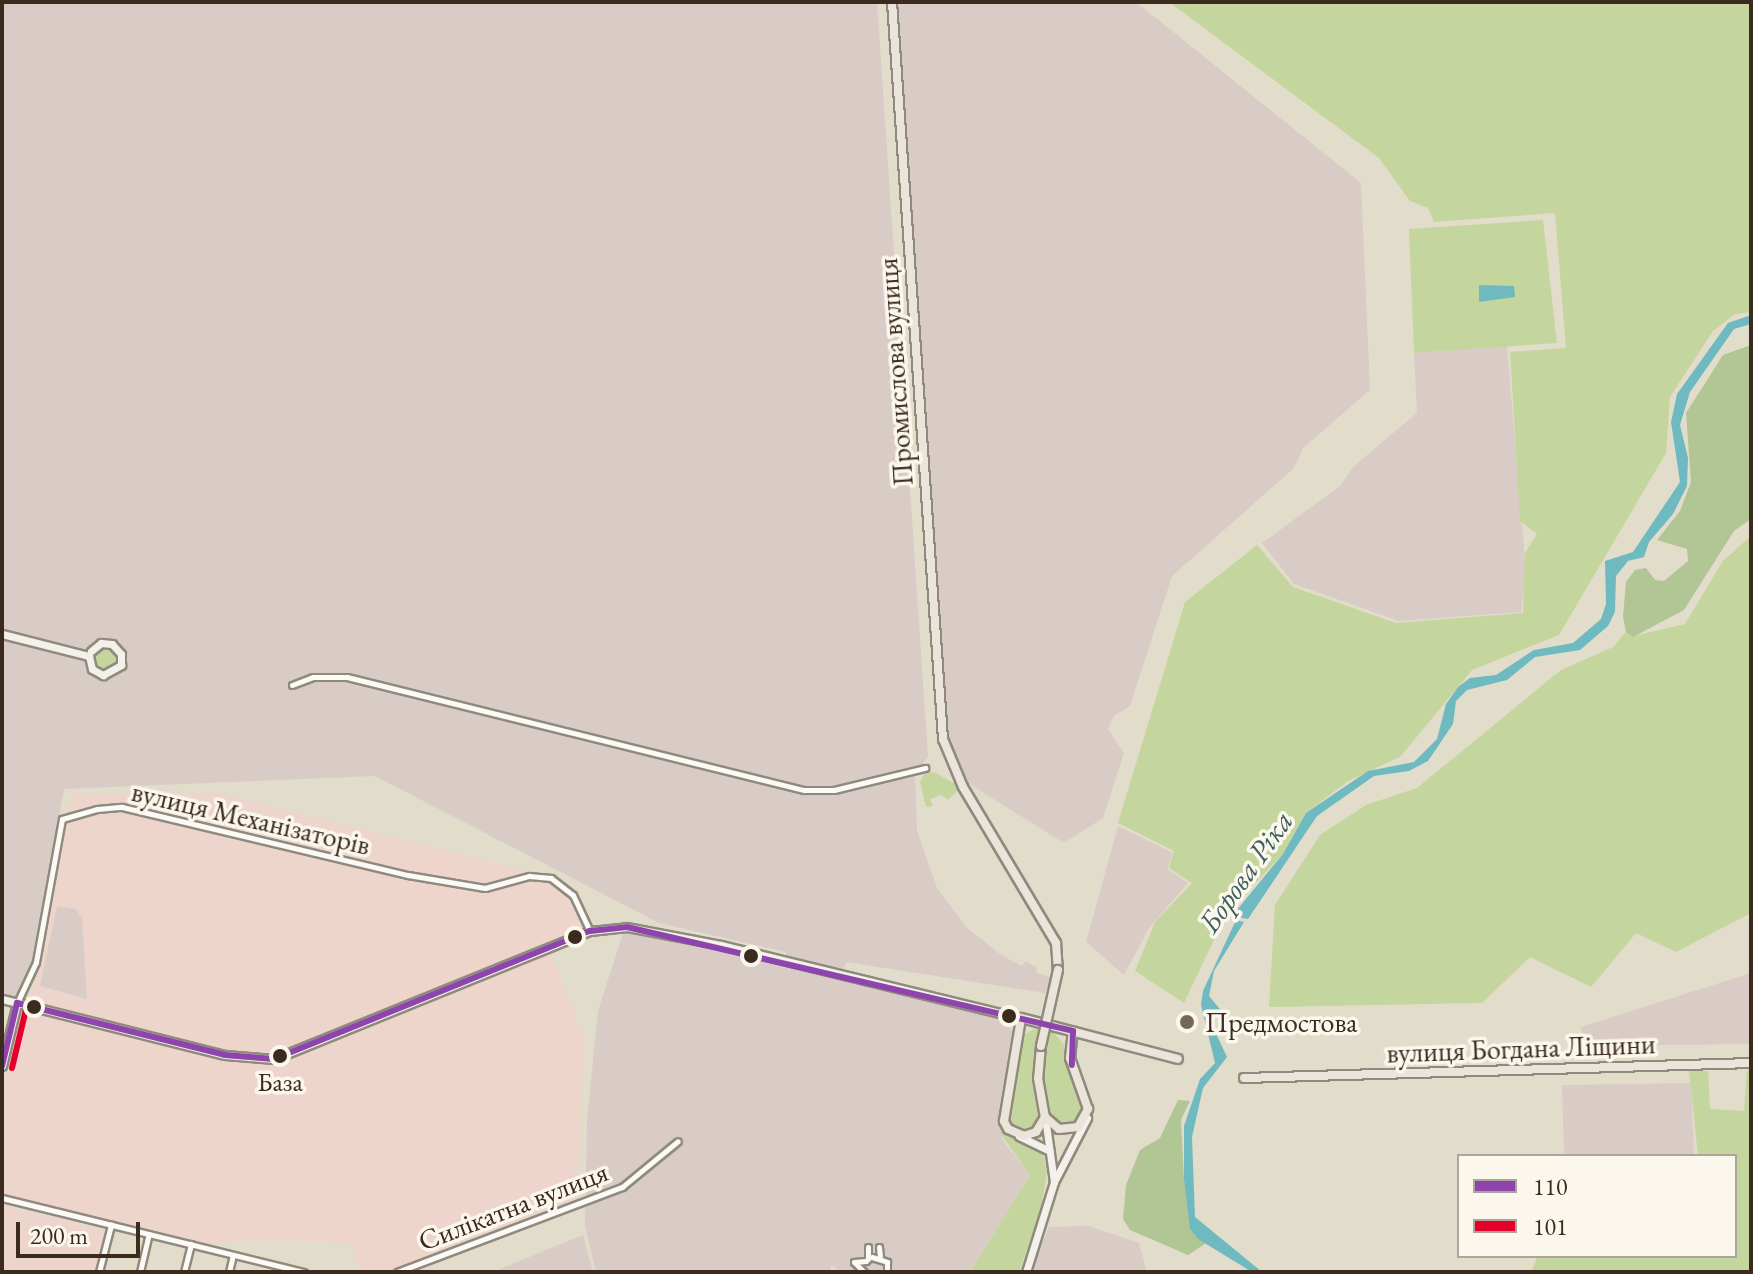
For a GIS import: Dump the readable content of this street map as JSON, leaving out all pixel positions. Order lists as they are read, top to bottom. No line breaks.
{"streets":{"main road":["Промислова вулиця","вулиця Богдана Ліщини"],"street":["вулиця Механізаторів","Силікатна вулиця"]},"water":["Борова Ріка"],"places":["Предмостова","База"],"lines":["transit line 110","transit line 101"],"legend":["110","101"],"scale_bar":"200 m"}
